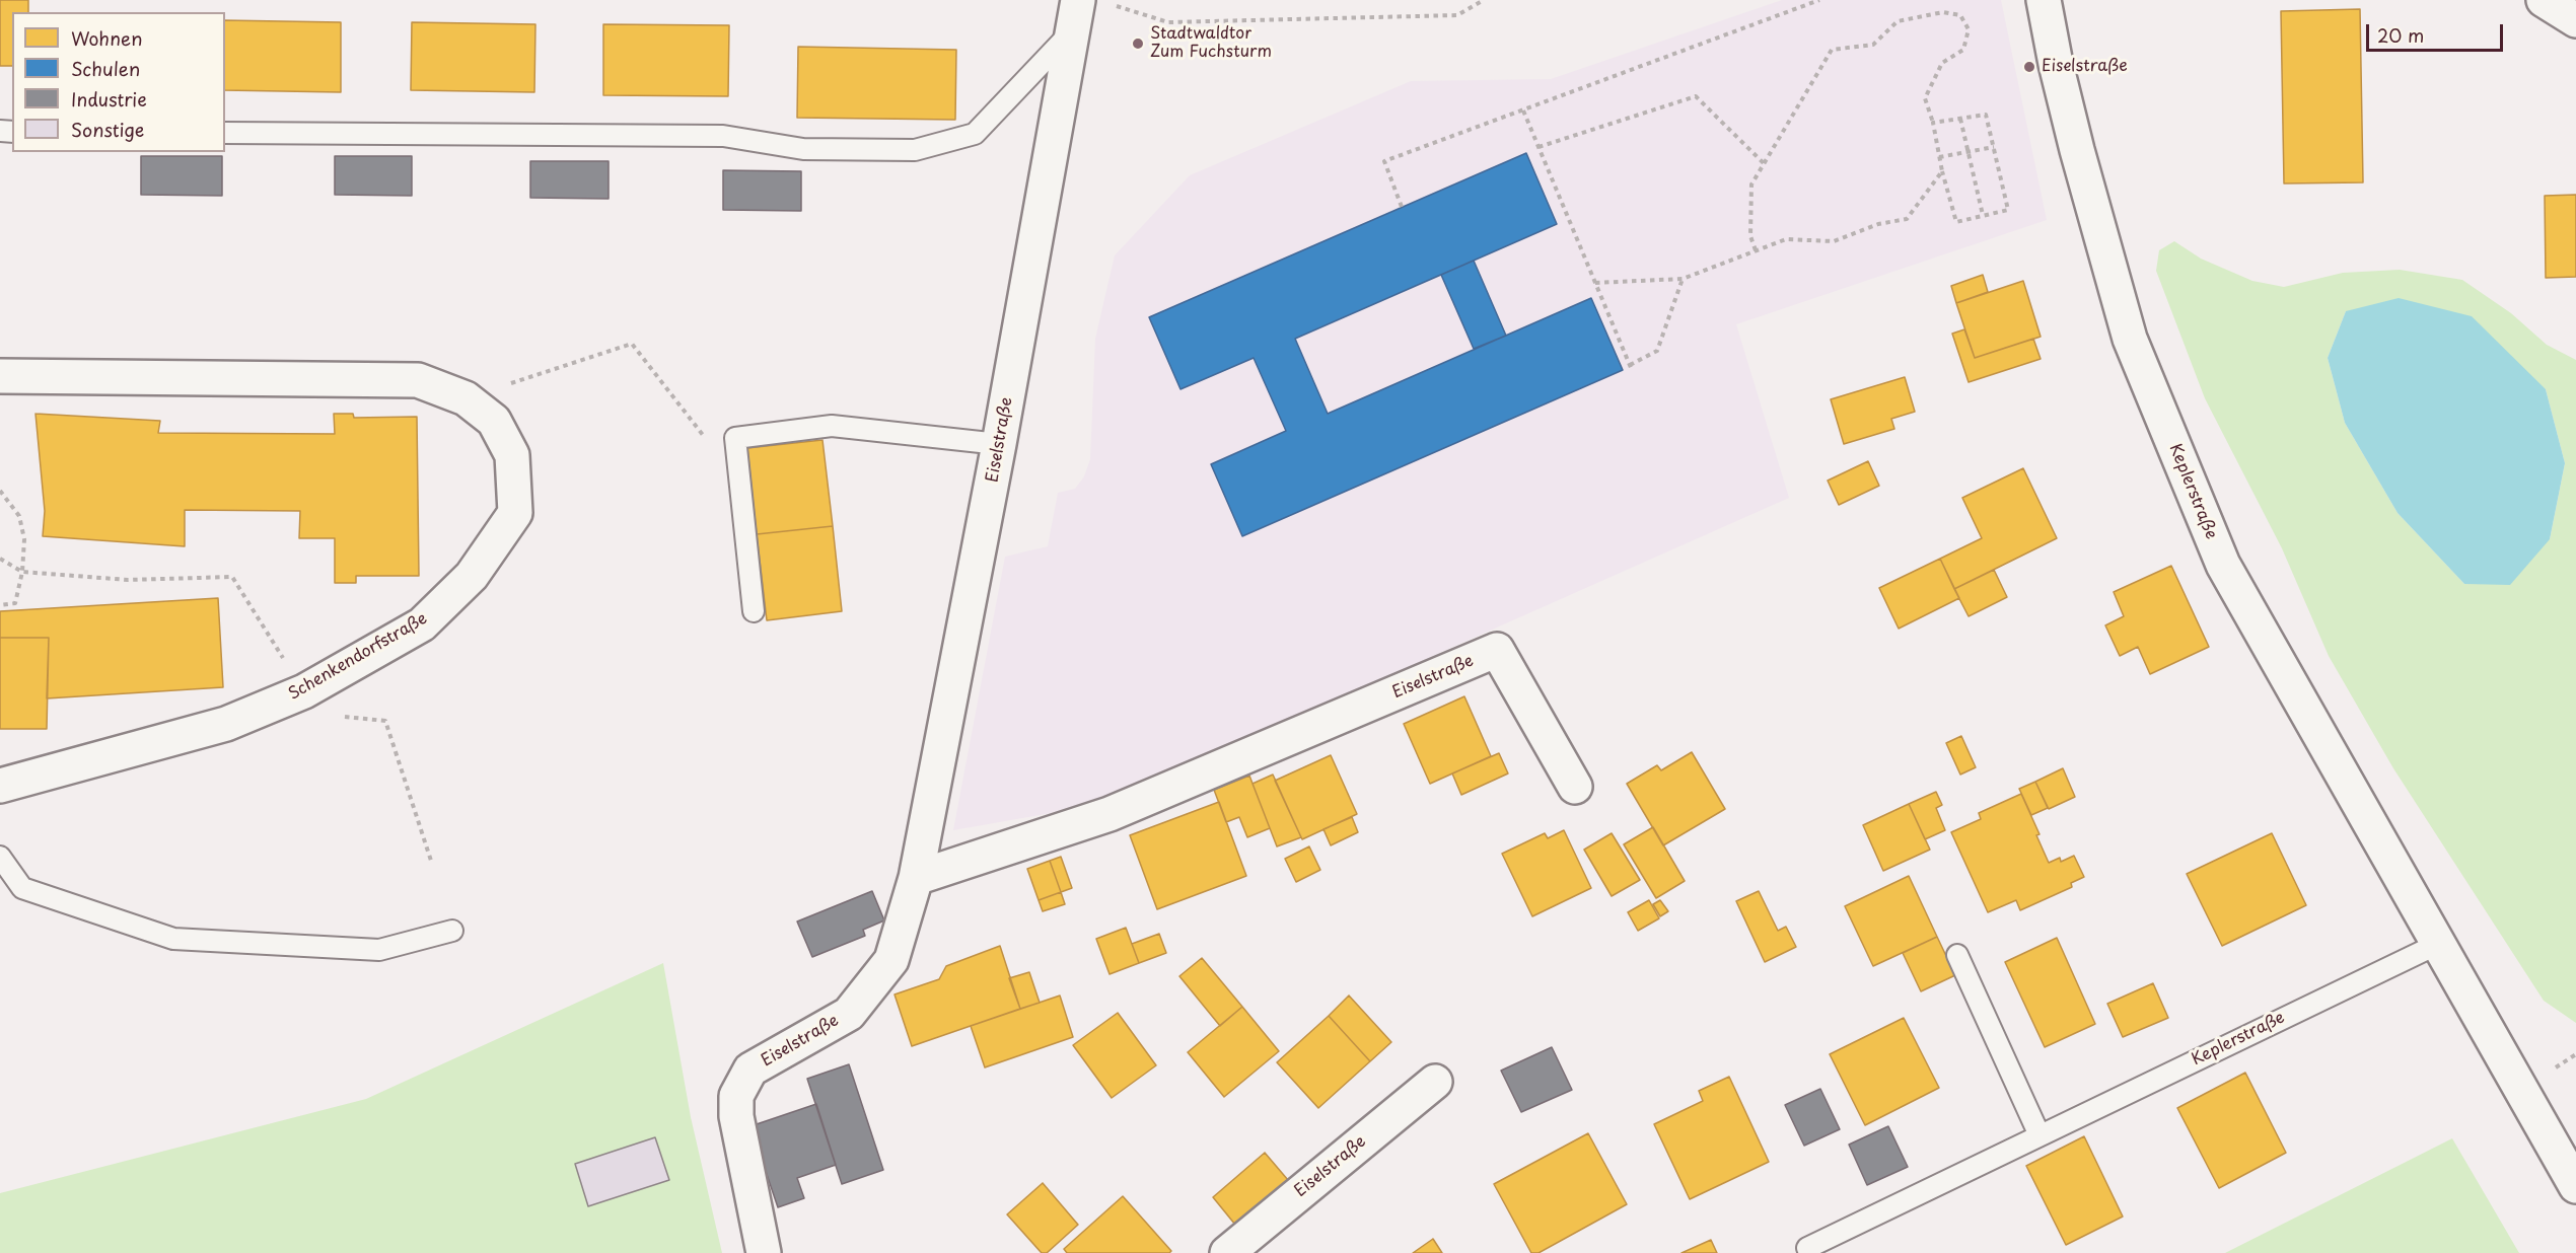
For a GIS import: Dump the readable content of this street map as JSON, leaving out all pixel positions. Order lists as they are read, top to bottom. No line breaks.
{"streets":{"street":["Eiselstraße","Keplerstraße","Schenkendorfstraße"]},"places":["Stadtwaldtor Zum Fuchsturm","Eiselstraße"],"legend":["Wohnen","Schulen","Industrie","Sonstige"],"scale_bar":"20 m"}
